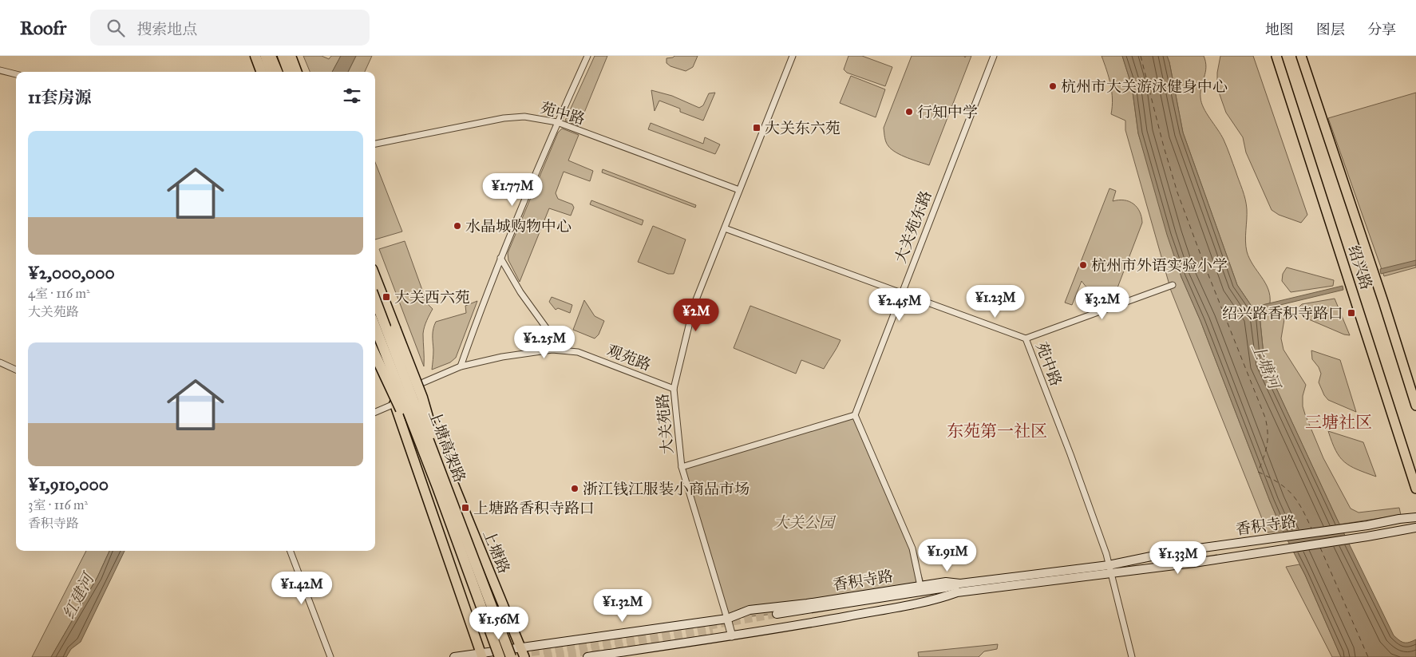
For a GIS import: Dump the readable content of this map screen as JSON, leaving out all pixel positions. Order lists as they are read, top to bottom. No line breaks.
{"streets":{"highway":["上塘高架路"],"main road":["绍兴路","香积寺路","上塘路"],"street":["苑中路","大关苑东路","观苑路","大关苑路"]},"crossings":[["苑中路","大关苑东路"],["苑中路","大关苑路"],["苑中路","香积寺路"],["观苑路","大关苑路"],["观苑路","上塘路"],["大关苑路","香积寺路"],["香积寺路","上塘路"]],"districts":["三塘社区","东苑第一社区"],"water":["上塘河","红建河"],"parks":["大关公园"],"places":{"other":["杭州市大关游泳健身中心","行知中学","水晶城购物中心","杭州市外语实验小学","浙江钱江服装小商品市场"],"transit":["大关东六苑","大关西六苑","绍兴路香积寺路口","上塘路香积寺路口"]},"page":{"header":"Roofr","search":"搜索地点","nav":["地图","图层","分享"],"heading":"11套房源","list":[{"name":"¥2,000,000","note":"4室 · 116 m² · 大关苑路"},{"name":"¥1,910,000","note":"3室 · 116 m² · 香积寺路"}],"price":["¥1.77M","¥1.23M","¥3.2M","¥2.45M","¥2M","¥2.25M","¥1.91M","¥1.33M","¥1.42M","¥1.32M","¥1.56M"]}}
